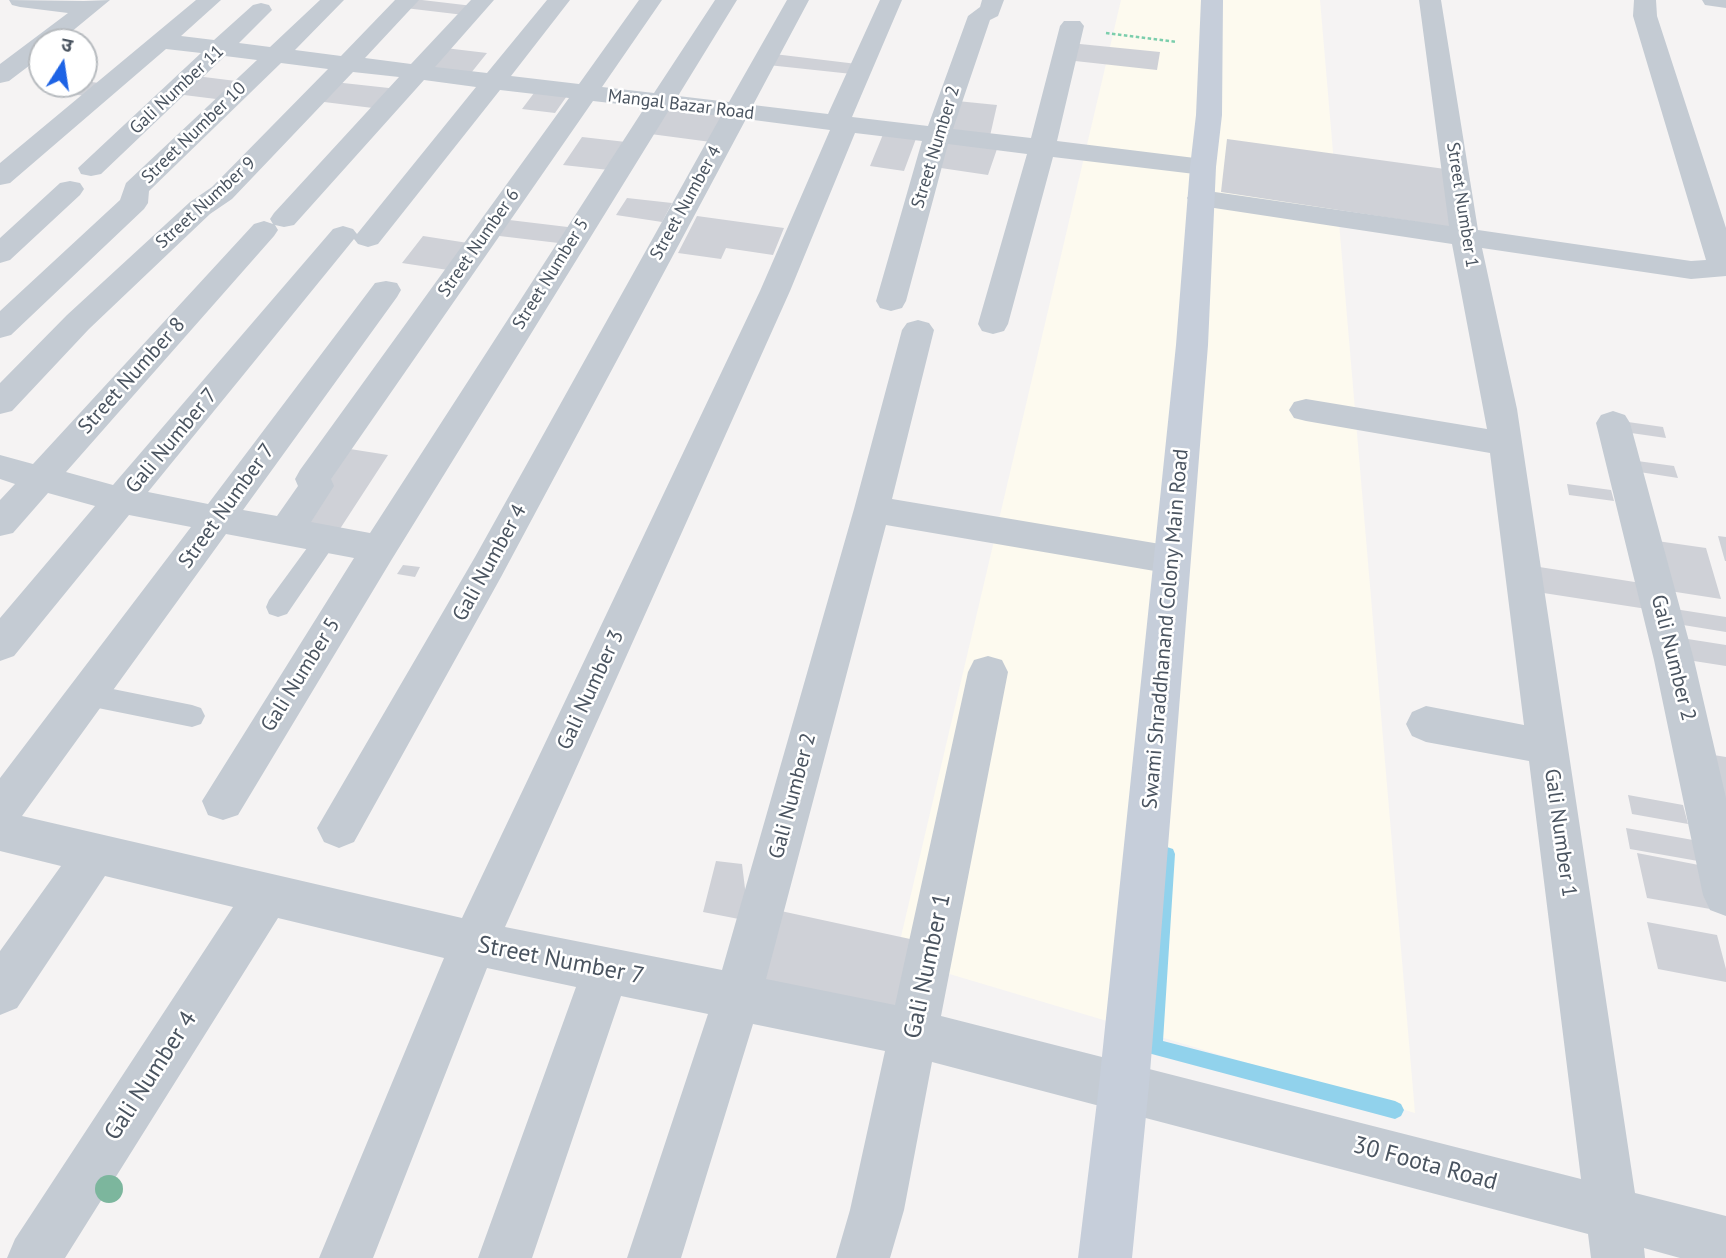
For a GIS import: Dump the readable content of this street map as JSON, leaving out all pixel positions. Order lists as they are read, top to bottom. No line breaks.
{"streets":{"street":["Gali Number 11","Mangal Bazar Road","Street Number 10","Street Number 2","Street Number 9","Street Number 4","Street Number 1","Street Number 6","Street Number 5","Street Number 8","Gali Number 7","Street Number 7","Gali Number 4","Swami Shraddhanand Colony Main Road","Gali Number 2","Gali Number 5","Gali Number 3","Gali Number 1","30 Foota Road"]},"crossings":[["Gali Number 11","Mangal Bazar Road"],["Mangal Bazar Road","Street Number 10"],["Mangal Bazar Road","Street Number 2"],["Mangal Bazar Road","Street Number 9"],["Mangal Bazar Road","Street Number 4"],["Mangal Bazar Road","Street Number 1"],["Mangal Bazar Road","Street Number 6"],["Mangal Bazar Road","Street Number 5"],["Mangal Bazar Road","Street Number 8"],["Mangal Bazar Road","Gali Number 7"],["Mangal Bazar Road","Swami Shraddhanand Colony Main Road"],["Mangal Bazar Road","Gali Number 3"],["Street Number 2","Gali Number 2"],["Street Number 4","Gali Number 4"],["Street Number 1","Gali Number 1"],["Street Number 5","Gali Number 5"],["Street Number 7","Gali Number 4"],["Street Number 7","Swami Shraddhanand Colony Main Road"],["Street Number 7","Gali Number 2"],["Street Number 7","Gali Number 3"],["Street Number 7","Gali Number 1"],["Street Number 7","30 Foota Road"],["Swami Shraddhanand Colony Main Road","30 Foota Road"],["Gali Number 1","30 Foota Road"]],"north":"top"}
